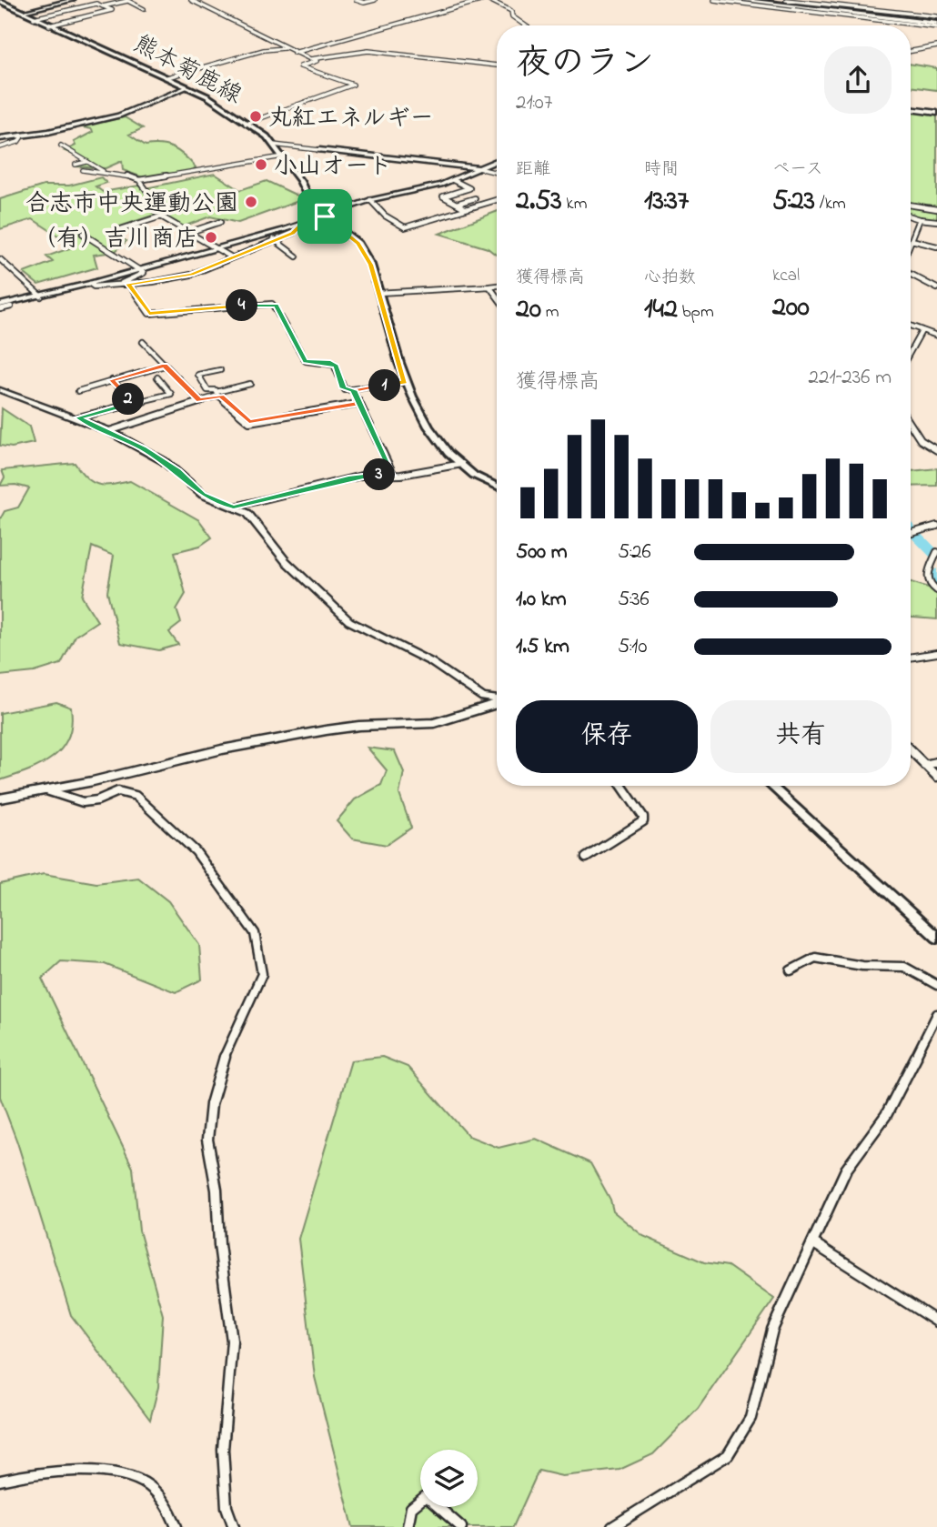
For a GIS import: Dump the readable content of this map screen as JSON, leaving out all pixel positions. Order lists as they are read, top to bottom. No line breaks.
{"streets":{"main road":["熊本菊鹿線"]},"places":["丸紅エネルギー","小山オート","合志市中央運動公園","（有）吉川商店"],"page":{"heading":["夜のラン","21:07"],"stats":[["距離","2.53 km"],["時間","13:37"],["ペース","5:23 /km"],["獲得標高","20 m"],["心拍数","142 bpm"],["kcal","200"]],"pins":["4","1","2","3"],"chart":["獲得標高","221–236 m"],"list":[{"name":"500 m","note":"5:26"},{"name":"1.0 km","note":"5:36"},{"name":"1.5 km","note":"5:10"}],"buttons":["保存","共有"]}}
